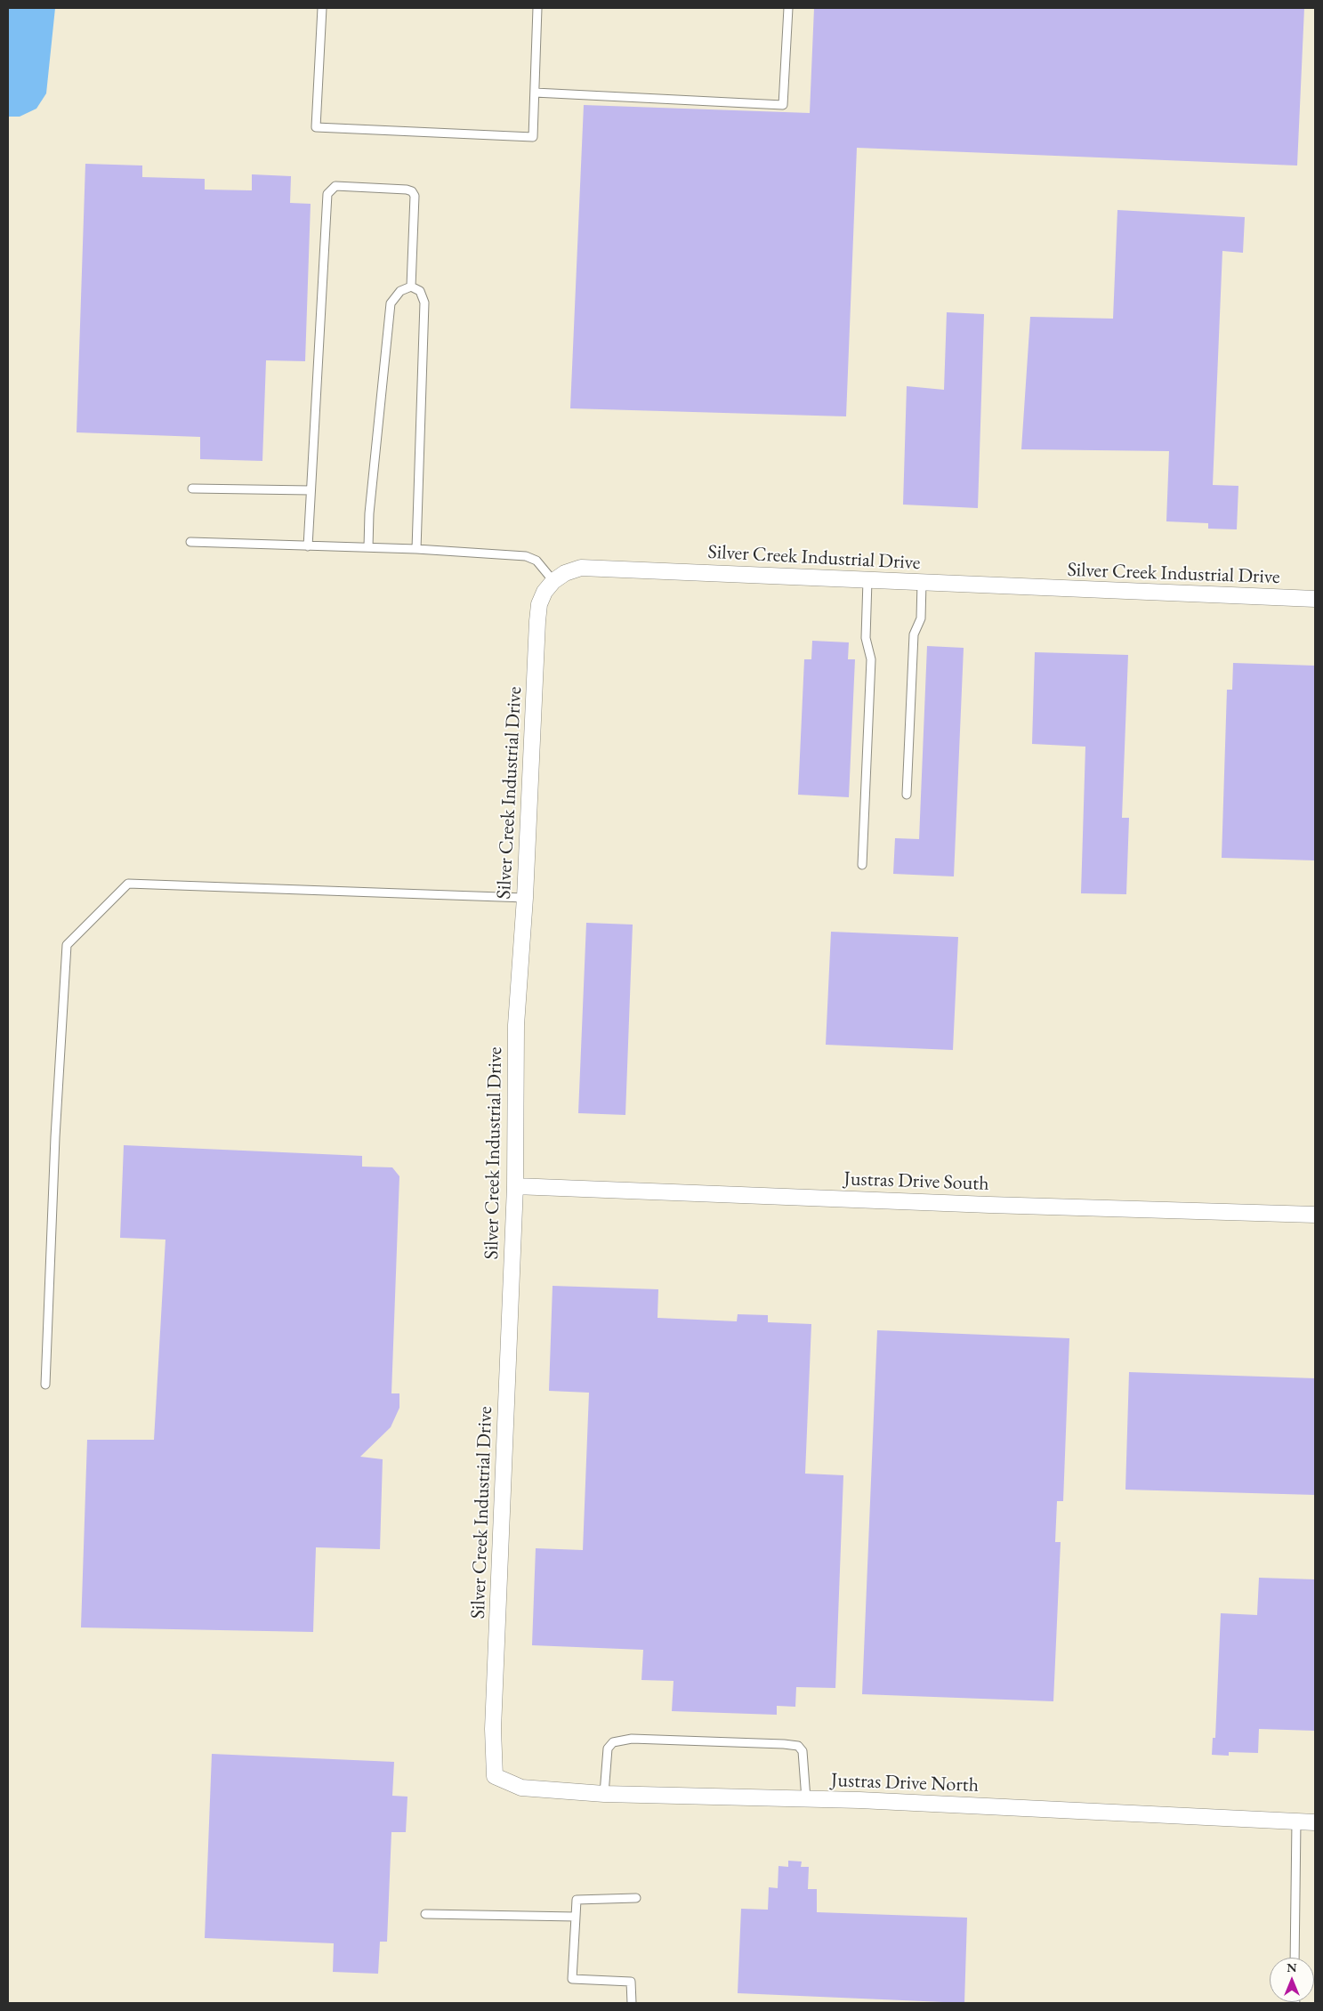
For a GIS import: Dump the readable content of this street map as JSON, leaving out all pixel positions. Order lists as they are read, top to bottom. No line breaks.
{"streets":{"street":["Silver Creek Industrial Drive","Justras Drive South","Justras Drive North"]},"crossings":[["Silver Creek Industrial Drive","Justras Drive South"],["Silver Creek Industrial Drive","Justras Drive North"]],"north":"top"}
